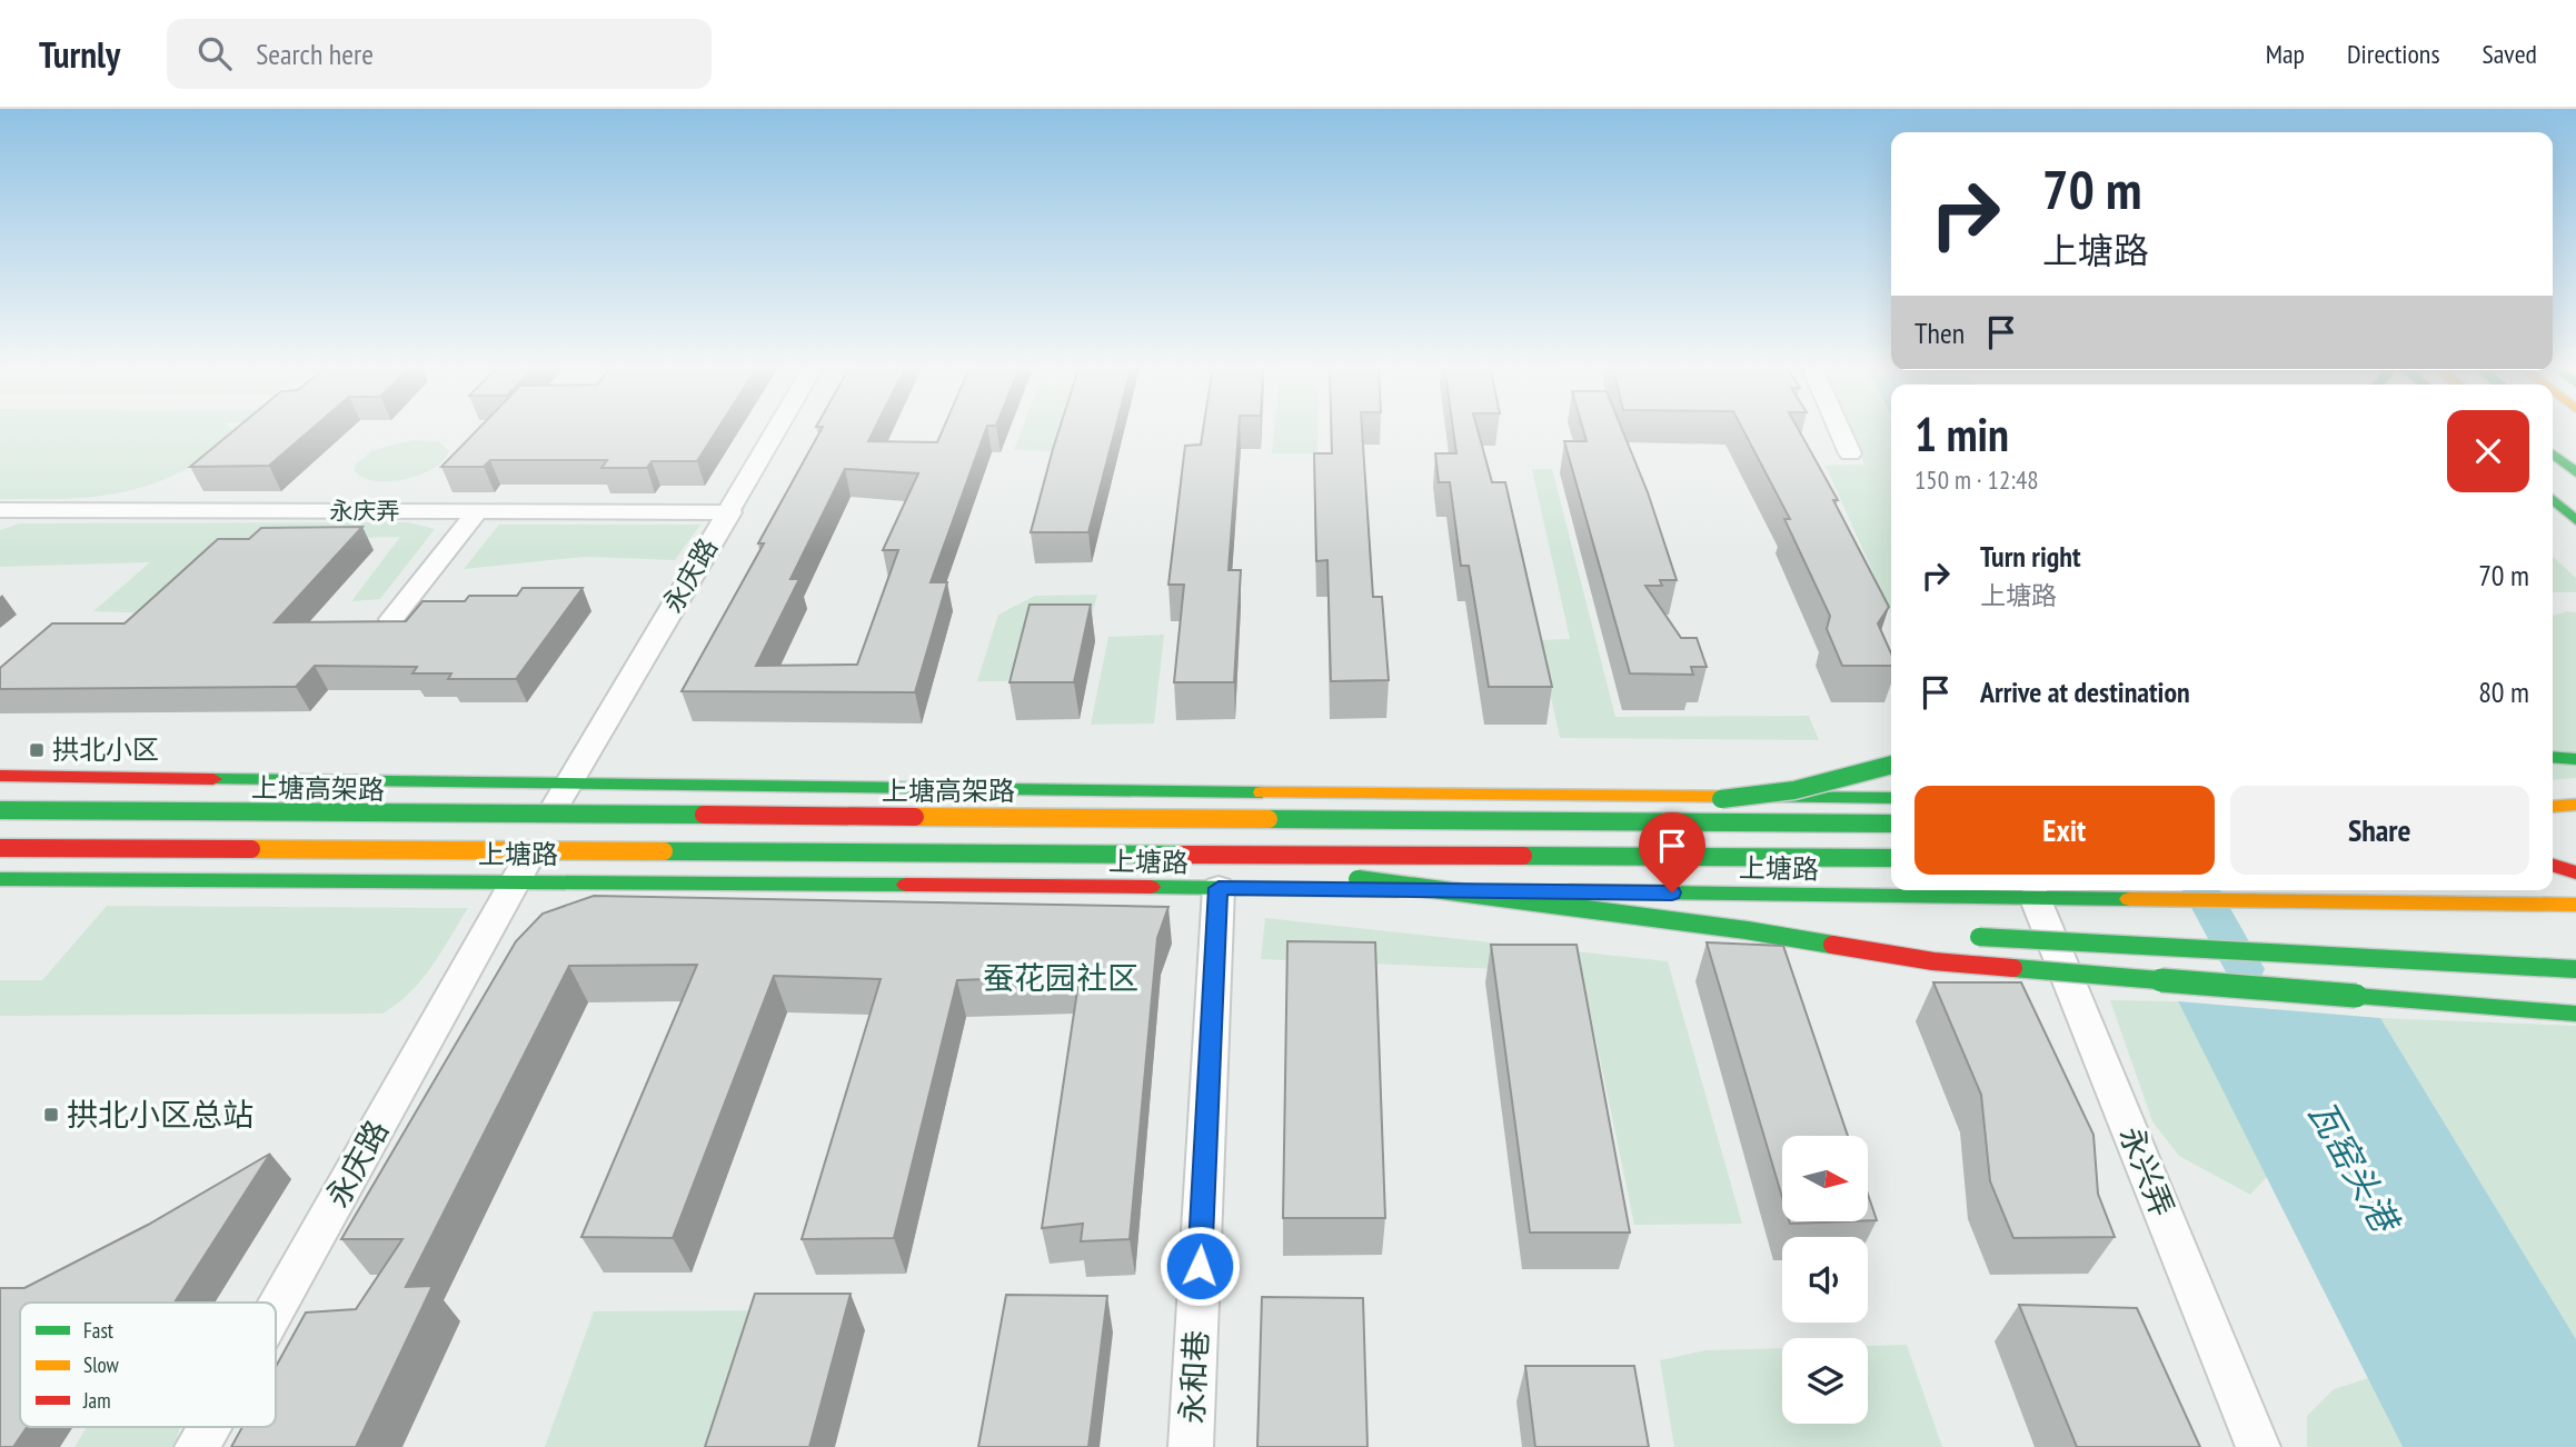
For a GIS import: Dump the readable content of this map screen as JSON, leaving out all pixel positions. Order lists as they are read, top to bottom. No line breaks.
{"streets":{"main road":["上塘高架路","上塘路"],"street":["永庆弄","永庆路","永兴弄","永和巷"]},"crossings":[["永庆弄","永庆路"],["永庆路","上塘路"],["上塘路","永兴弄"],["上塘路","永和巷"]],"districts":["蚕花园社区"],"water":["瓦窑头港"],"places":{"transit":["拱北小区","拱北小区总站"]},"legend":["Fast","Slow","Jam"],"north":"right","page":{"header":"Turnly","search":"Search here","nav":["Map","Directions","Saved"],"turn":["70 m","上塘路"],"then":"Then","heading":["1 min","150 m · 12:48"],"list":[{"name":"Turn right","note":"上塘路","value":"70 m"},{"name":"Arrive at destination","value":"80 m"}],"buttons":["Exit","Share"]}}
